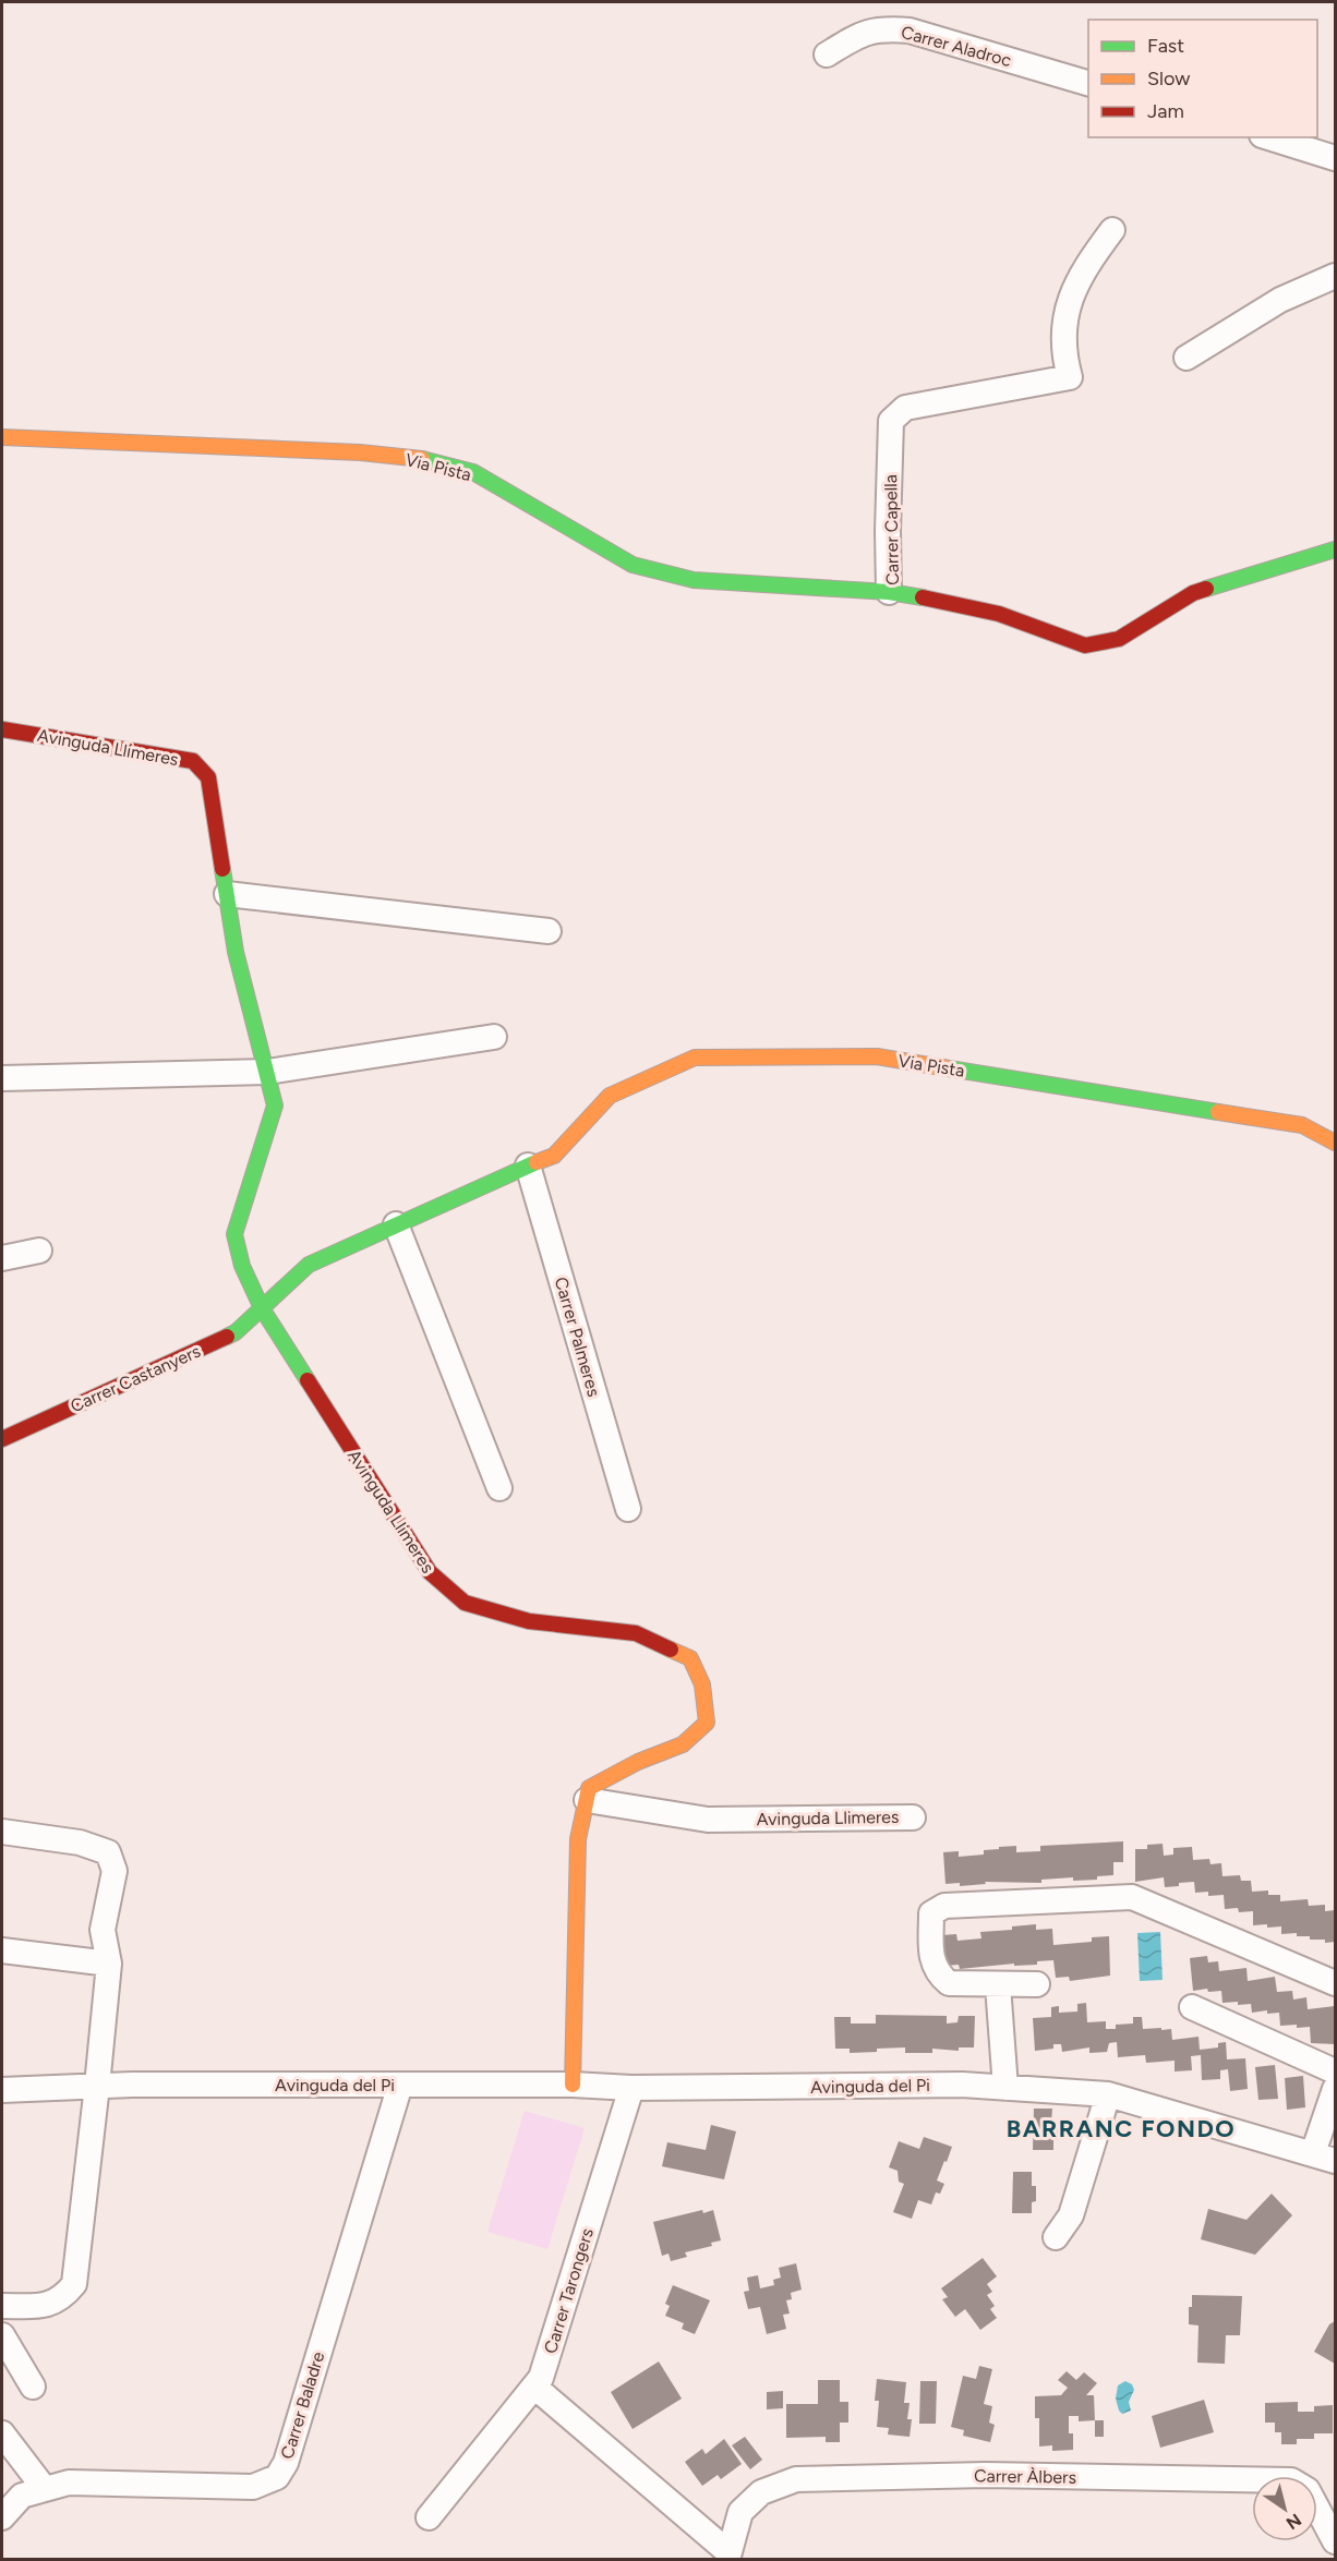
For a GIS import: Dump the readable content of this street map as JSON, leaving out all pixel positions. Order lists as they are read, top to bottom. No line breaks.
{"streets":{"street":["Carrer Aladroc","Via Pista","Carrer Capella","Avinguda Llimeres","Carrer Palmeres","Carrer Castanyers","Avinguda del Pi","Carrer Tarongers","Carrer Baladre","Carrer Àlbers"]},"crossings":[["Via Pista","Carrer Capella"],["Via Pista","Carrer Palmeres"],["Avinguda Llimeres","Carrer Castanyers"],["Avinguda del Pi","Carrer Tarongers"],["Avinguda del Pi","Carrer Baladre"]],"districts":["BARRANC FONDO"],"legend":["Fast","Slow","Jam"],"north":"bottom right"}
